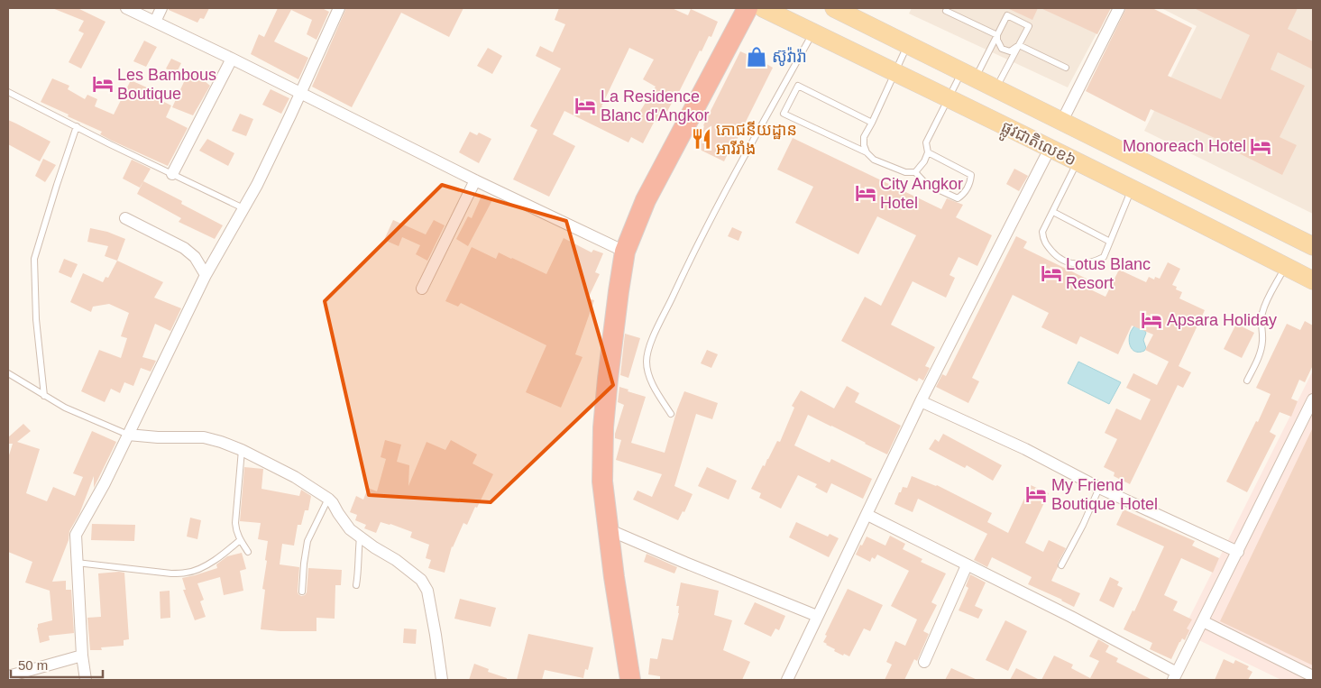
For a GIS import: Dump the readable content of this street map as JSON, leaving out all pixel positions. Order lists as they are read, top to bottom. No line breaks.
{"streets":{"main road":["ផ្លូវជាតិលេខ៦"]},"places":{"shop":["ស៊ូវ៉ារ៉ា"],"hotel":["Les Bambous Boutique","La Residence Blanc d'Angkor","Monoreach Hotel","City Angkor Hotel","Lotus Blanc Resort","Apsara Holiday","My Friend Boutique Hotel"],"restaurant":["ភោជនីយដ្ឋាន អារីរាំង"]},"scale_bar":"50 m"}
